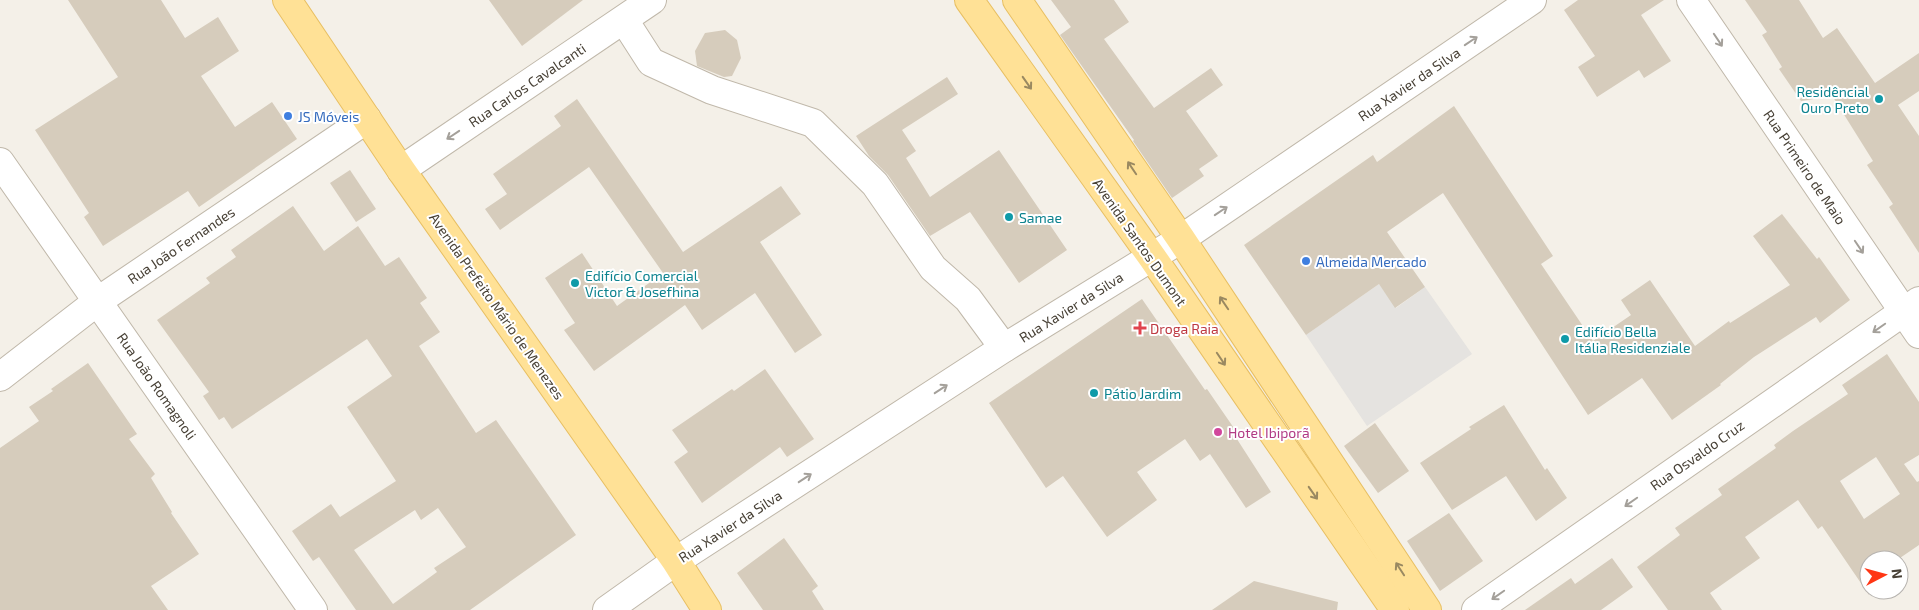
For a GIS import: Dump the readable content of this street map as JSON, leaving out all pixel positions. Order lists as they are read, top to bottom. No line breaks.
{"streets":{"main road":["Avenida Santos Dumont","Avenida Prefeito Mário de Menezes"],"street":["Rua Xavier da Silva","Rua Carlos Cavalcanti","Rua Primeiro de Maio","Rua João Fernandes","Rua João Romagnoli","Rua Osvaldo Cruz"]},"crossings":[["Rua Xavier da Silva","Avenida Santos Dumont"],["Rua Xavier da Silva","Avenida Prefeito Mário de Menezes"],["Rua Carlos Cavalcanti","Avenida Prefeito Mário de Menezes"],["Rua Primeiro de Maio","Rua Osvaldo Cruz"],["Rua João Fernandes","Avenida Prefeito Mário de Menezes"],["Rua João Fernandes","Rua João Romagnoli"]],"one_way":["Rua Xavier da Silva","Rua Carlos Cavalcanti","Rua Primeiro de Maio","Rua Osvaldo Cruz"],"places":{"other":["Residêncial Ouro Preto","JS Móveis","Samae","Almeida Mercado","Edifício Comercial Victor & Josefhina","Edifício Bella Itália Residenziale","Pátio Jardim","Hotel Ibiporã"],"health":["Droga Raia"]},"north":"right"}
